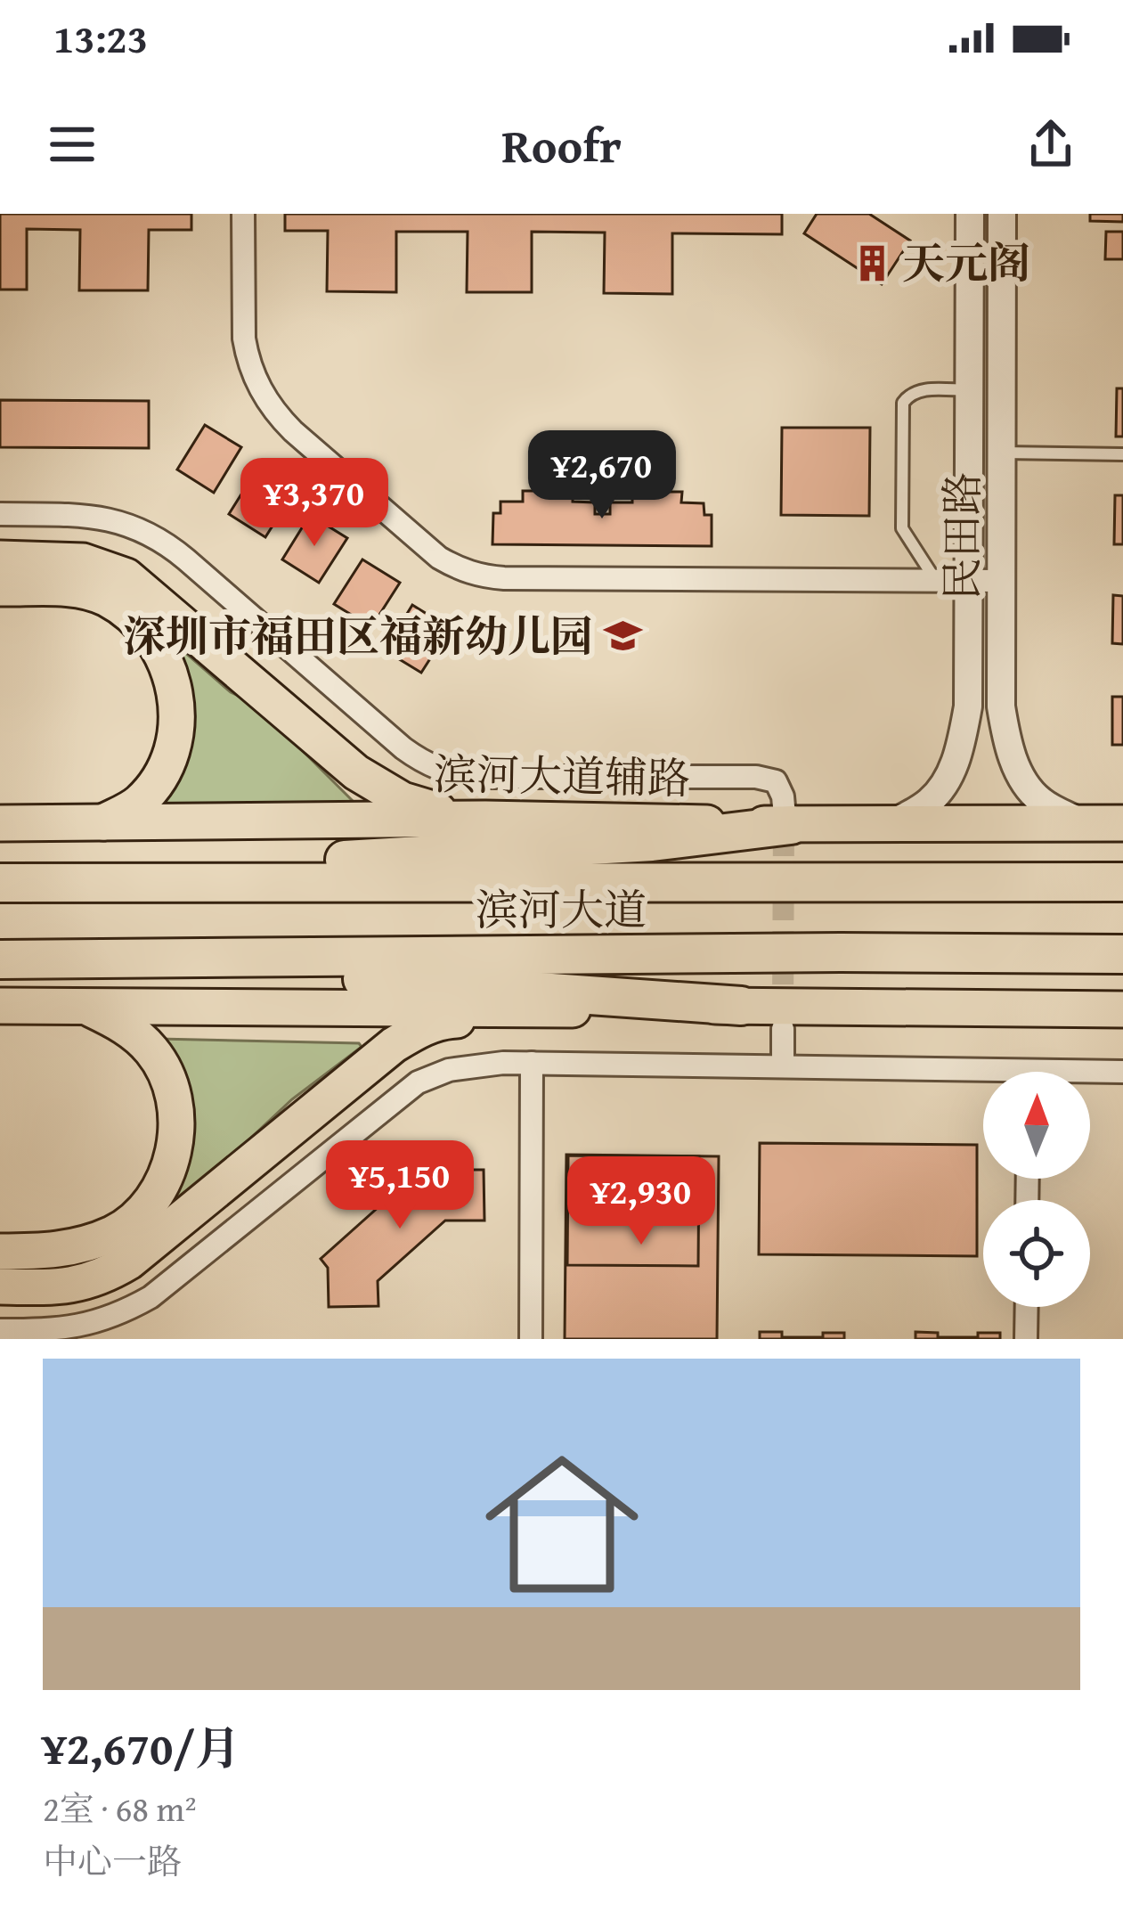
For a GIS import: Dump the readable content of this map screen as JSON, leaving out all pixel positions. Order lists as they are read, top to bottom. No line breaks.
{"streets":{"highway":["滨河大道"],"main road":["滨河大道辅路"],"street":["民田路"]},"crossings":[["民田路","滨河大道辅路"]],"places":{"building":["天元阁"],"school or university":["深圳市福田区福新幼儿园"]},"north":"top","page":{"status":"13:23","header":"Roofr","price":["¥2,670","¥3,370","¥5,150","¥2,930"],"list":[{"name":"¥2,670/月","note":"2室 · 68 m² · 中心一路"}]}}
